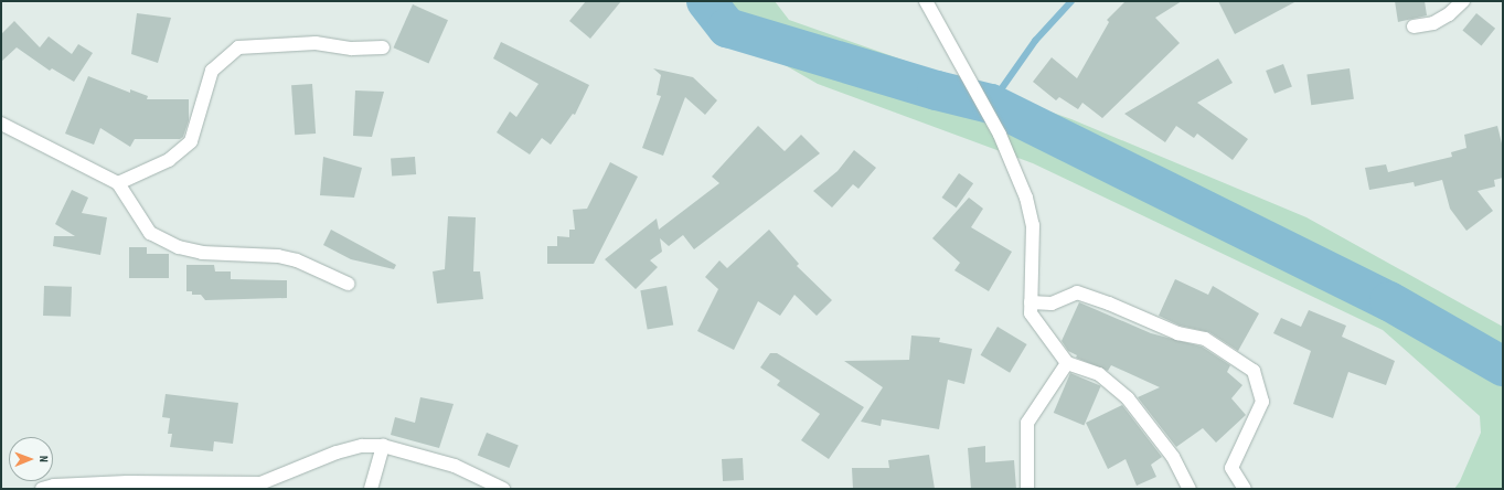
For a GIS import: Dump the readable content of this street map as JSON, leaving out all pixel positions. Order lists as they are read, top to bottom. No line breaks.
{"north":"right"}
